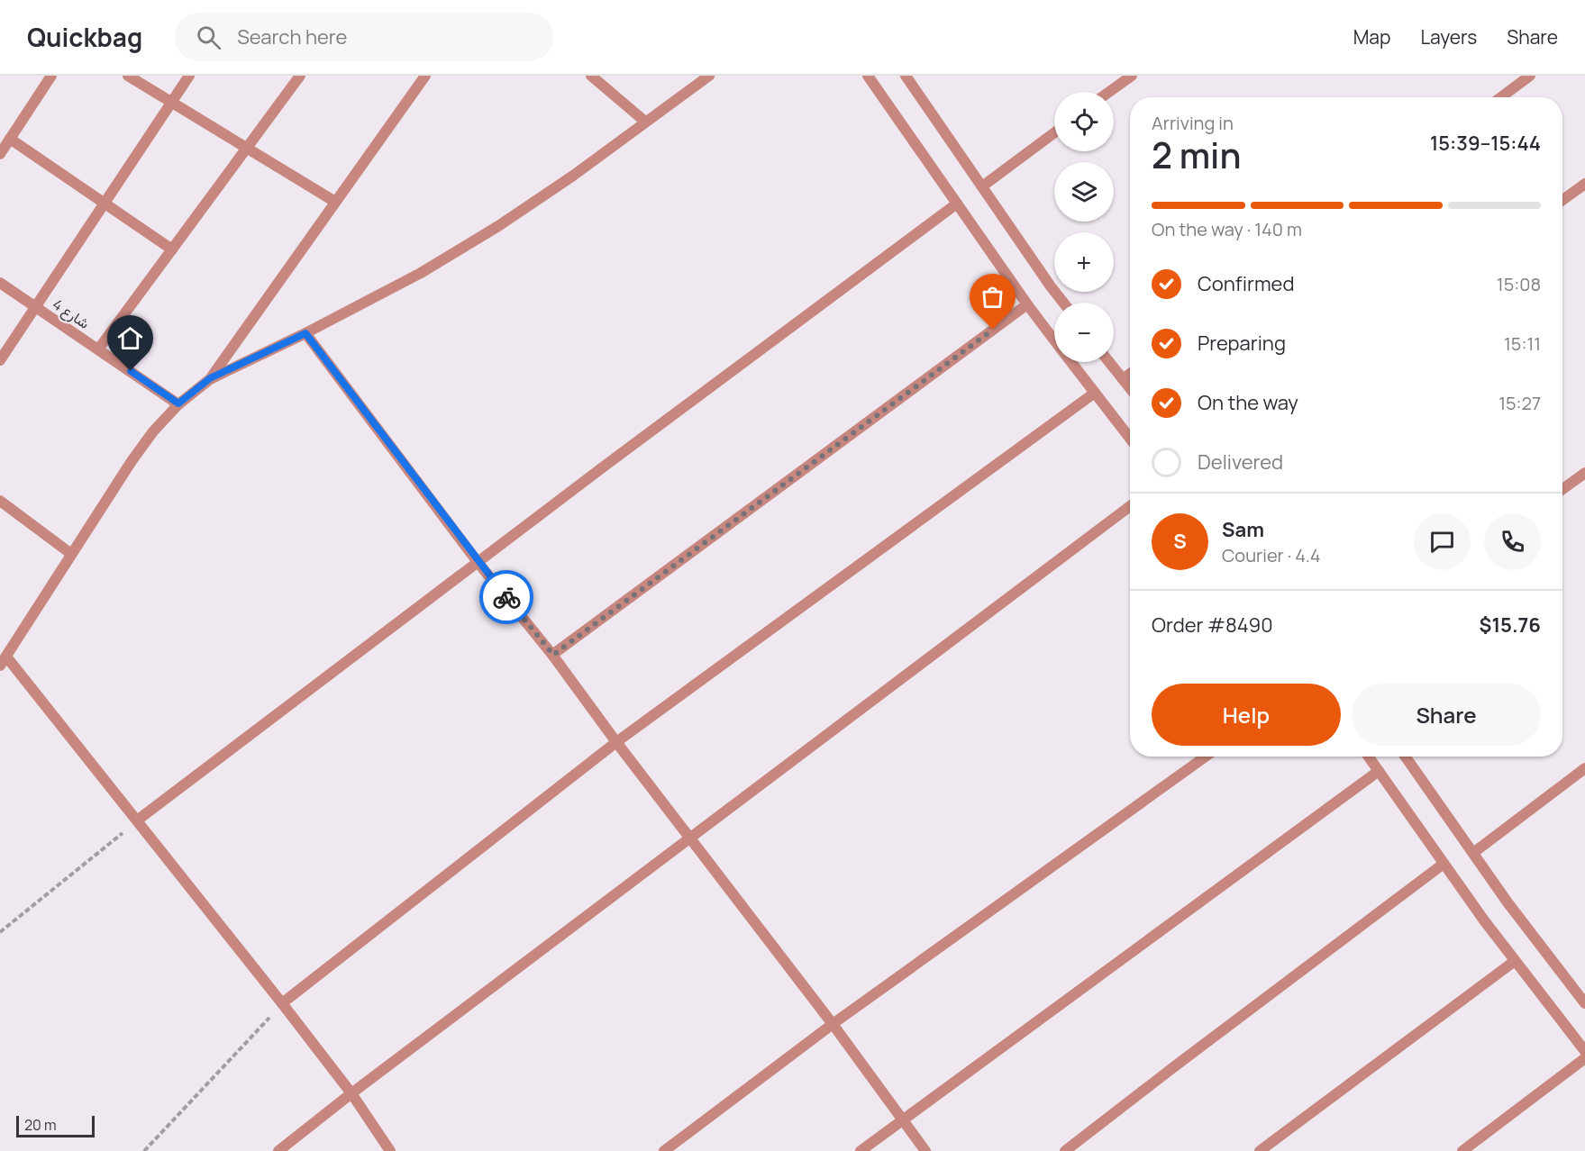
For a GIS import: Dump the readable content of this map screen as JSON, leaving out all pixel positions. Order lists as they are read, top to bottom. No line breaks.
{"streets":{"street":["شارع 4"]},"scale_bar":"20 m","page":{"header":"Quickbag","search":"Search here","nav":["Map","Layers","Share"],"map_buttons":["+","−"],"heading":["2 min","Arriving in","15:39–15:44"],"panel":["Sam","Courier · 4.4","Order #8490","$15.76"],"bar":"On the way · 140 m","list":[["Confirmed","15:08"],["Preparing","15:11"],["On the way","15:27"],"Delivered"],"round":"S","buttons":["Help","Share"],"scale":"20 m"}}
